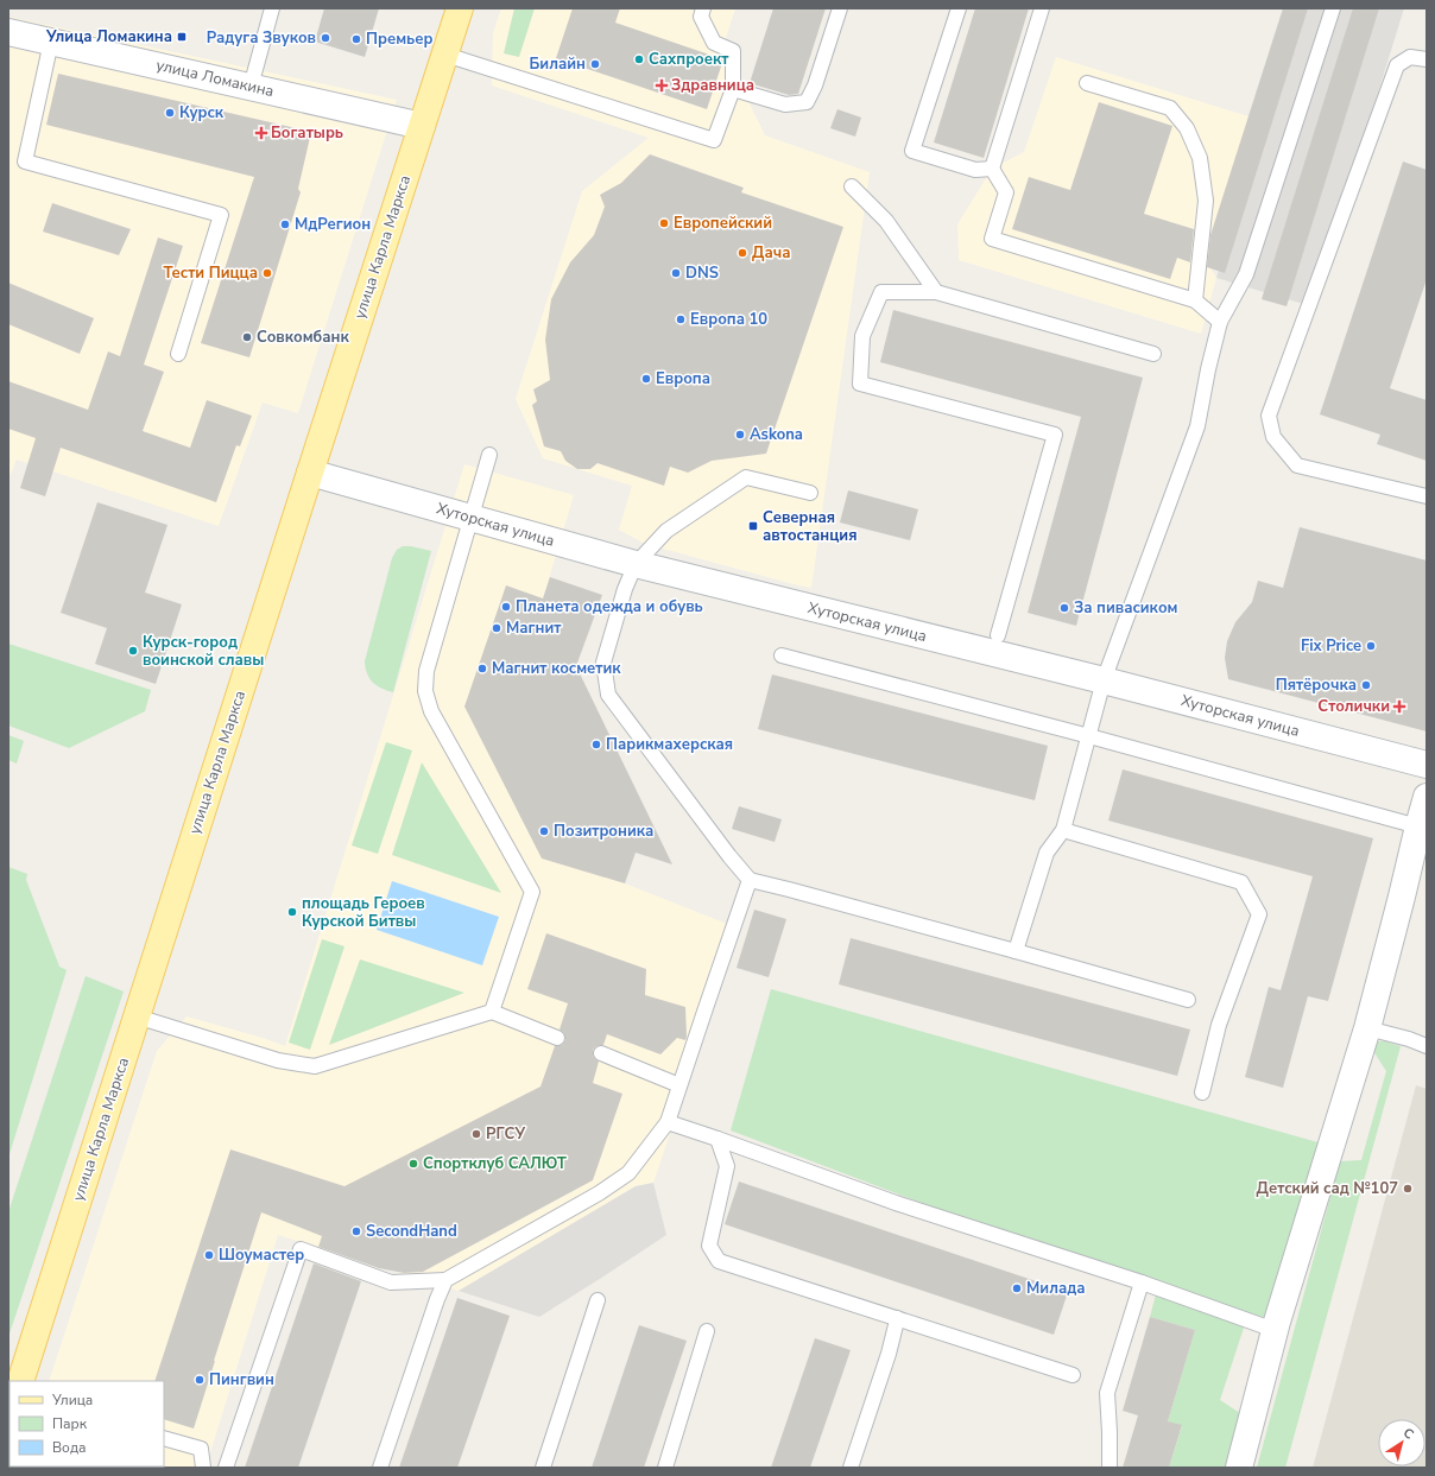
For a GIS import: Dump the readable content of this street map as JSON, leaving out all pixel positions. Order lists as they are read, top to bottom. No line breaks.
{"streets":{"main road":["улица Карла Маркса"],"street":["улица Ломакина","Хуторская улица"]},"crossings":[["улица Ломакина","улица Карла Маркса"],["улица Карла Маркса","Хуторская улица"]],"places":{"transit":["Улица Ломакина","Северная автостанция"],"other":["Радуга Звуков","Премьер","Сахпроект","Билайн","Курск","Европейский","МдРегион","Дача","Тести Пицца","DNS","Европа 10","Совкомбанк","Европа","Askona","Планета одежда и обувь","За пивасиком","Магнит","Fix Price","Курск-город воинской славы","Магнит косметик","Пятёрочка","Парикмахерская","Позитроника","площадь Героев Курской Битвы","РГСУ","Спортклуб САЛЮТ","Детский сад №107","SecondHand","Шоумастер","Милада","Пингвин"],"health":["Здравница","Богатырь","Столички"]},"legend":["Улица","Парк","Вода"],"north":"top right"}
